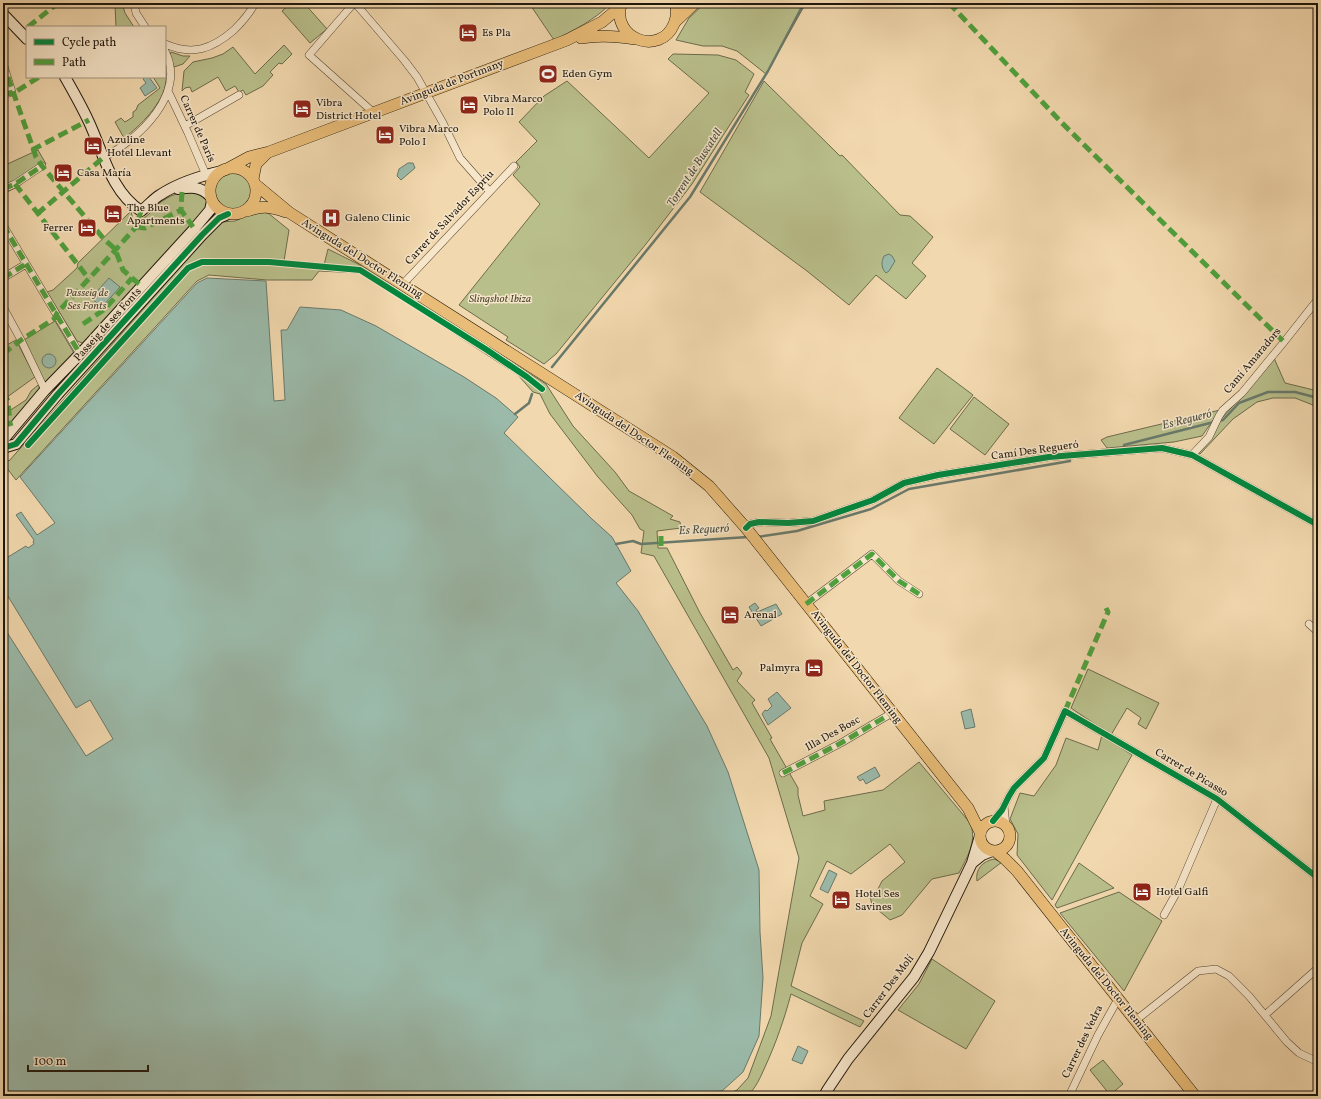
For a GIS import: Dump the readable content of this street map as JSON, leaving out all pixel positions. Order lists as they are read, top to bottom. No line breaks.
{"streets":{"main road":["Avinguda de Portmany","Avinguda del Doctor Fleming"],"street":["Carrer de París","Carrer de Salvador Espriu","Passeig de ses Fonts","Camí Amaradors","Camí Des Regueró","Illa Des Bosc","Carrer de Picasso","Carrer Des Molí","Carrer des Vedra"]},"crossings":[["Avinguda de Portmany","Avinguda del Doctor Fleming"],["Avinguda de Portmany","Passeig de ses Fonts"],["Carrer de Salvador Espriu","Avinguda del Doctor Fleming"],["Avinguda del Doctor Fleming","Passeig de ses Fonts"],["Avinguda del Doctor Fleming","Camí Des Regueró"],["Avinguda del Doctor Fleming","Illa Des Bosc"],["Avinguda del Doctor Fleming","Carrer Des Molí"],["Avinguda del Doctor Fleming","Carrer des Vedra"],["Camí Amaradors","Camí Des Regueró"]],"water":["Torrent de Buscatell","Es Regueró"],"parks":["Passeig de Ses Fonts","Slingshot Ibiza"],"places":{"hotel":["Es Pla","Vibra Marco Polo II","Vibra District Hotel","Vibra Marco Polo I","Azuline Hotel Llevant","Casa María","The Blue Apartments","Ferrer","Arenal","Palmyra","Hotel Galfi","Hotel Ses Savines"],"sports":["Eden Gym"],"hospital":["Galeno Clinic"]},"legend":["Cycle path","Path"],"scale_bar":"100 m"}
